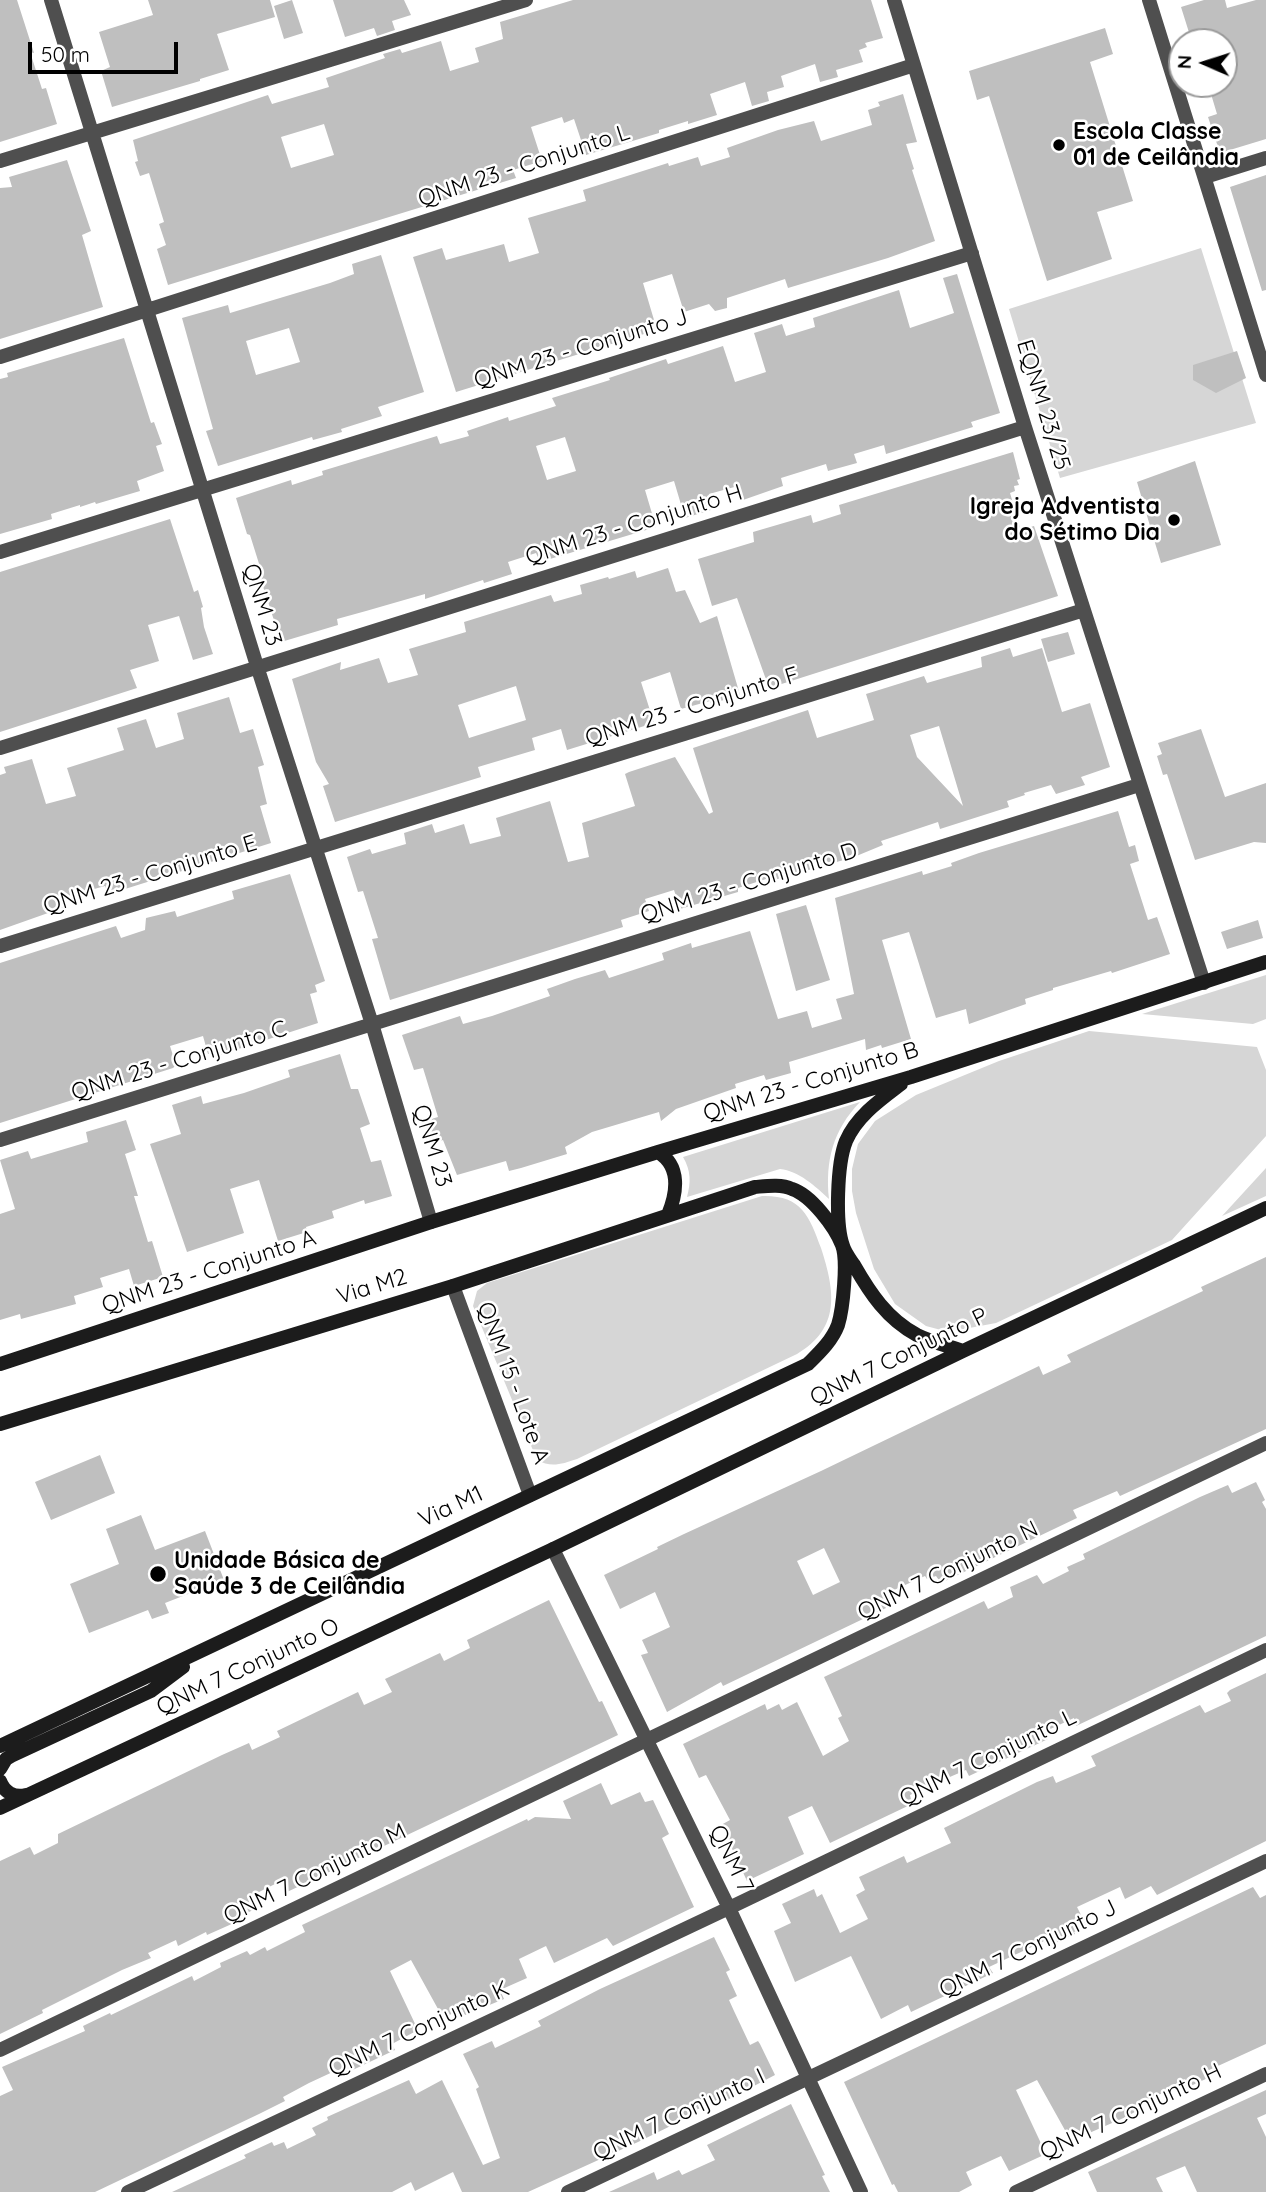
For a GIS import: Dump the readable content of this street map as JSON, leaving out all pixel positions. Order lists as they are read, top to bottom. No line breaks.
{"streets":{"main road":["QNM 23 - Conjunto B","QNM 23 - Conjunto A","Via M2","QNM 7 Conjunto P","Via M1","QNM 7 Conjunto O"],"street":["QNM 23 - Conjunto L","QNM 23 - Conjunto J","EQNM 23/25","QNM 23 - Conjunto H","QNM 23","QNM 23 - Conjunto F","QNM 23 - Conjunto E","QNM 23 - Conjunto D","QNM 23 - Conjunto C","QNM 15 - Lote A","QNM 7 Conjunto N","QNM 7 Conjunto L","QNM 7","QNM 7 Conjunto M","QNM 7 Conjunto J","QNM 7 Conjunto K","QNM 7 Conjunto H","QNM 7 Conjunto I"]},"crossings":[["QNM 23 - Conjunto L","EQNM 23/25"],["QNM 23 - Conjunto L","QNM 23"],["QNM 23 - Conjunto J","EQNM 23/25"],["QNM 23 - Conjunto J","QNM 23"],["EQNM 23/25","QNM 23 - Conjunto H"],["EQNM 23/25","QNM 23 - Conjunto F"],["EQNM 23/25","QNM 23 - Conjunto D"],["EQNM 23/25","QNM 23 - Conjunto B"],["QNM 23 - Conjunto H","QNM 23"],["QNM 23","QNM 23 - Conjunto F"],["QNM 23","QNM 23 - Conjunto E"],["QNM 23","QNM 23 - Conjunto D"],["QNM 23","QNM 23 - Conjunto C"],["QNM 23","QNM 23 - Conjunto B"],["QNM 23","QNM 23 - Conjunto A"],["QNM 23 - Conjunto F","QNM 23 - Conjunto E"],["QNM 23 - Conjunto D","QNM 23 - Conjunto C"],["QNM 23 - Conjunto B","QNM 23 - Conjunto A"],["Via M2","QNM 15 - Lote A"],["Via M2","Via M1"],["QNM 7 Conjunto P","QNM 7 Conjunto O"],["QNM 7 Conjunto P","QNM 7"],["QNM 15 - Lote A","Via M1"],["QNM 7 Conjunto N","QNM 7"],["QNM 7 Conjunto N","QNM 7 Conjunto M"],["QNM 7 Conjunto O","QNM 7"],["QNM 7 Conjunto L","QNM 7"],["QNM 7 Conjunto L","QNM 7 Conjunto K"],["QNM 7","QNM 7 Conjunto M"],["QNM 7","QNM 7 Conjunto J"],["QNM 7","QNM 7 Conjunto K"],["QNM 7","QNM 7 Conjunto I"],["QNM 7 Conjunto J","QNM 7 Conjunto I"]],"places":["Escola Classe 01 de Ceilândia","Igreja Adventista do Sétimo Dia","Unidade Básica de Saúde 3 de Ceilândia"],"scale_bar":"50 m","north":"left"}
